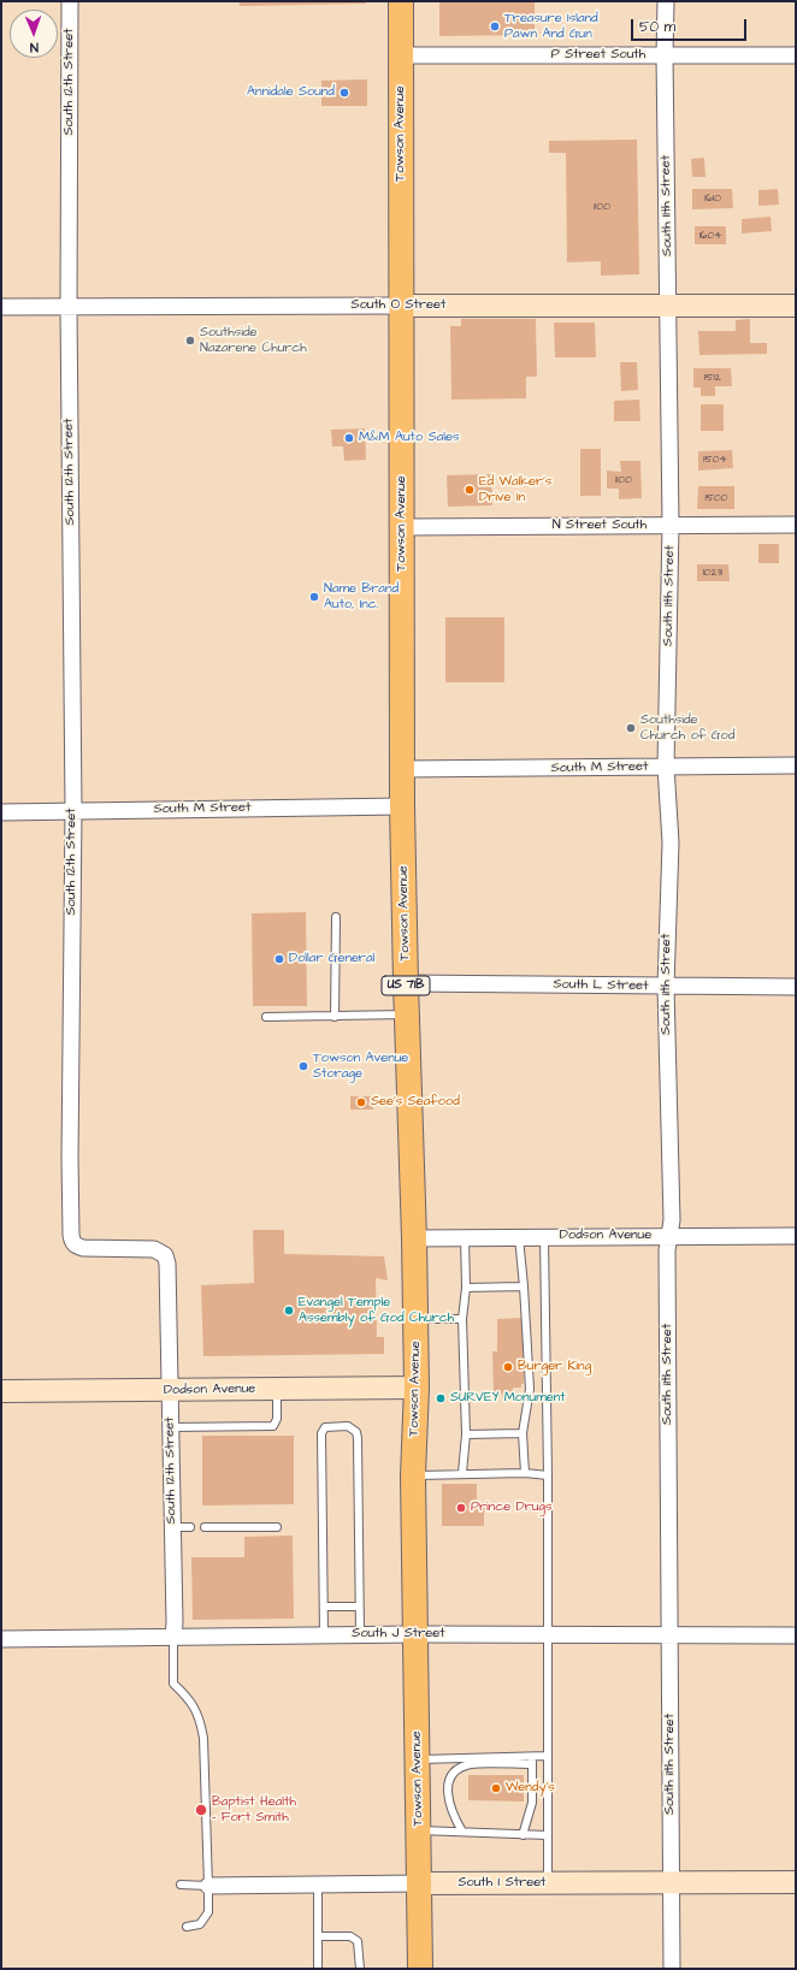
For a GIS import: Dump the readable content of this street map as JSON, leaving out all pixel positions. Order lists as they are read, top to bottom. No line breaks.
{"streets":{"main road":["Towson Avenue","US 71B"],"street":["P Street South","South 12th Street","South 11th Street","South O Street","N Street South","South M Street","South L Street","Dodson Avenue","South J Street","South I Street"]},"crossings":[["P Street South","Towson Avenue"],["P Street South","South 11th Street"],["South 12th Street","South O Street"],["South 12th Street","South M Street"],["South 12th Street","Dodson Avenue"],["South 12th Street","South J Street"],["Towson Avenue","South O Street"],["Towson Avenue","N Street South"],["Towson Avenue","South M Street"],["Towson Avenue","South L Street"],["Towson Avenue","Dodson Avenue"],["Towson Avenue","South J Street"],["Towson Avenue","South I Street"],["South 11th Street","South O Street"],["South 11th Street","N Street South"],["South 11th Street","South M Street"],["South 11th Street","South L Street"],["South 11th Street","Dodson Avenue"],["South 11th Street","South J Street"],["South 11th Street","South I Street"]],"places":["Treasure Island Pawn And Gun","Annidale Sound","Southside Nazarene Church","M&M Auto Sales","Ed Walker's Drive In","Name Brand Auto, Inc.","Southside Church of God","Dollar General","Towson Avenue Storage","See’s Seafood","Evangel Temple Assembly of God Church","Burger King","SURVEY Monument","Prince Drugs","Wendy's","Baptist Health - Fort Smith"],"house_numbers":["1610","1100","1604","1512","1504","1100","1500","1023"],"scale_bar":"50 m","north":"bottom"}
